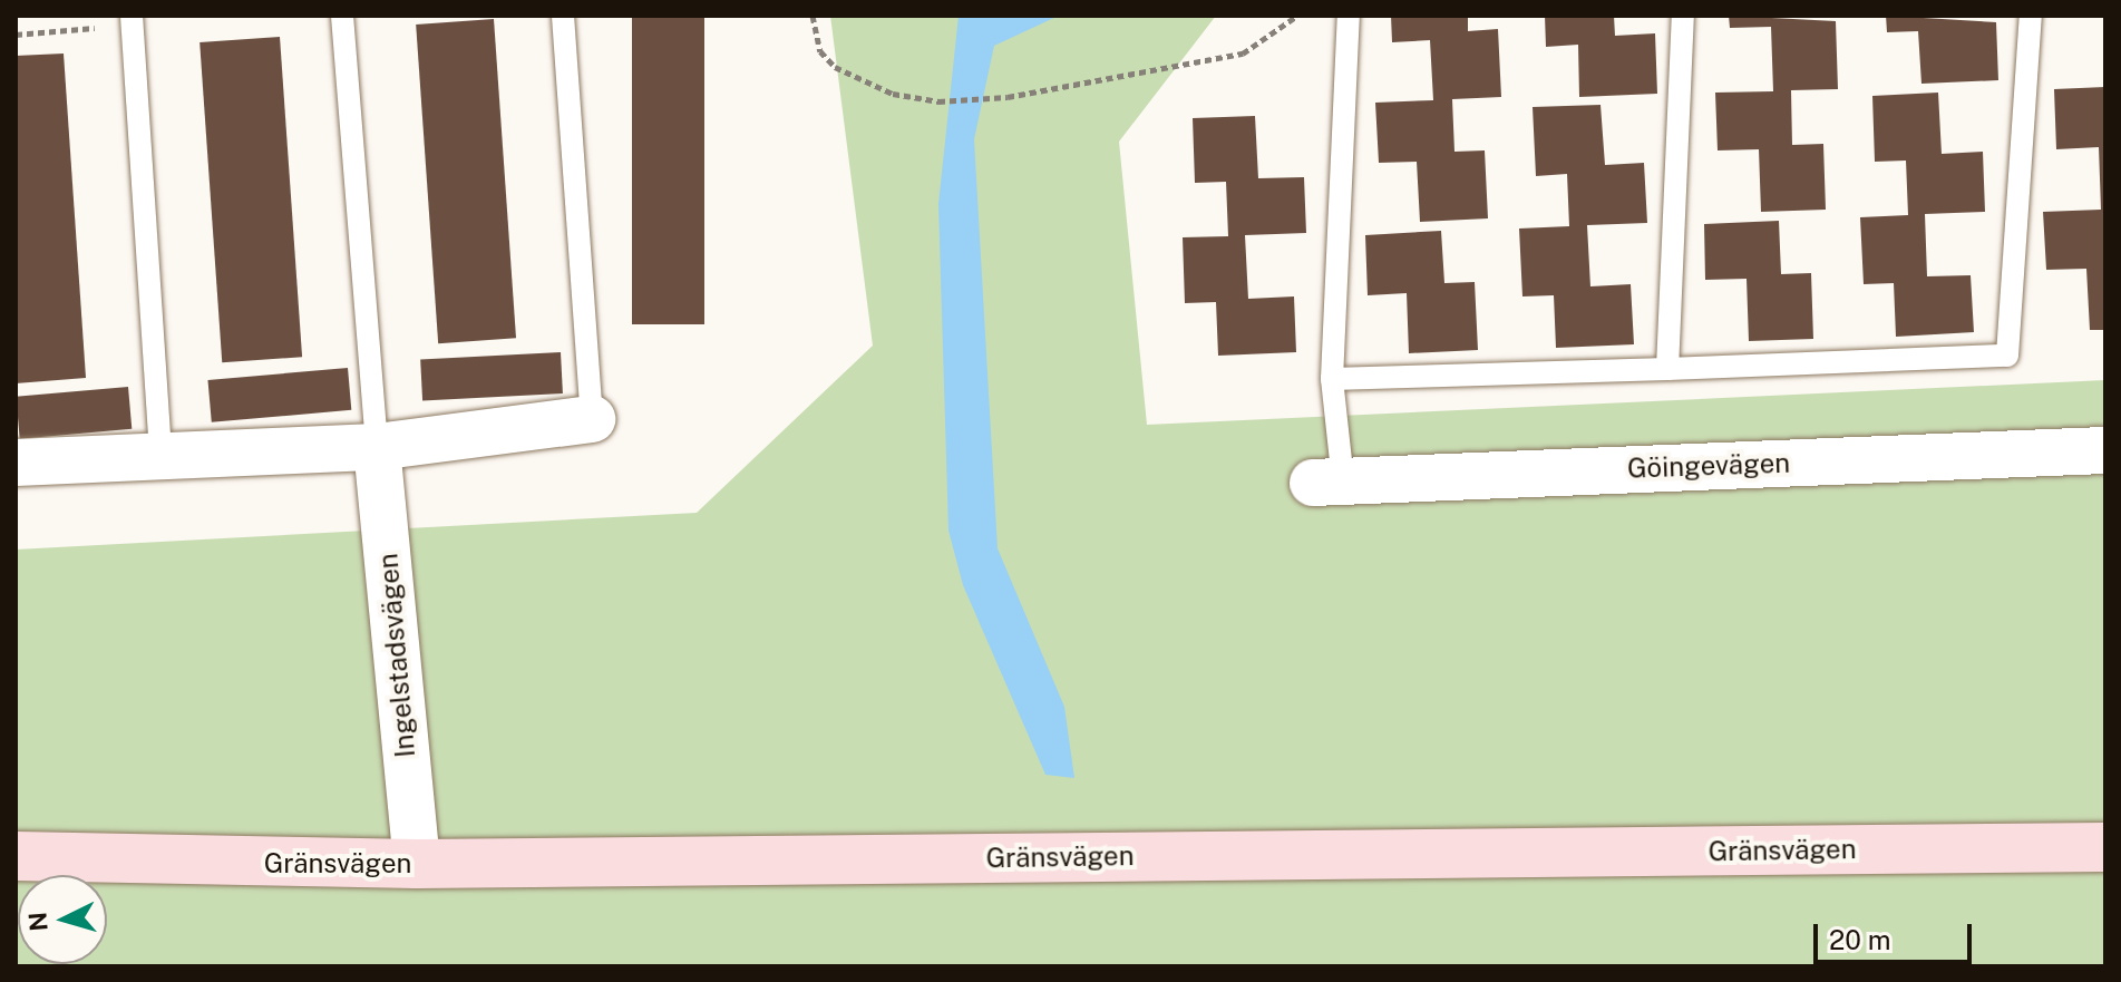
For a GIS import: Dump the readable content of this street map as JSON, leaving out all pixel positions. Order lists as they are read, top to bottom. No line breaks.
{"streets":{"street":["Göingevägen","Ingelstadsvägen","Gränsvägen"]},"crossings":[["Ingelstadsvägen","Gränsvägen"]],"scale_bar":"20 m","north":"left"}
